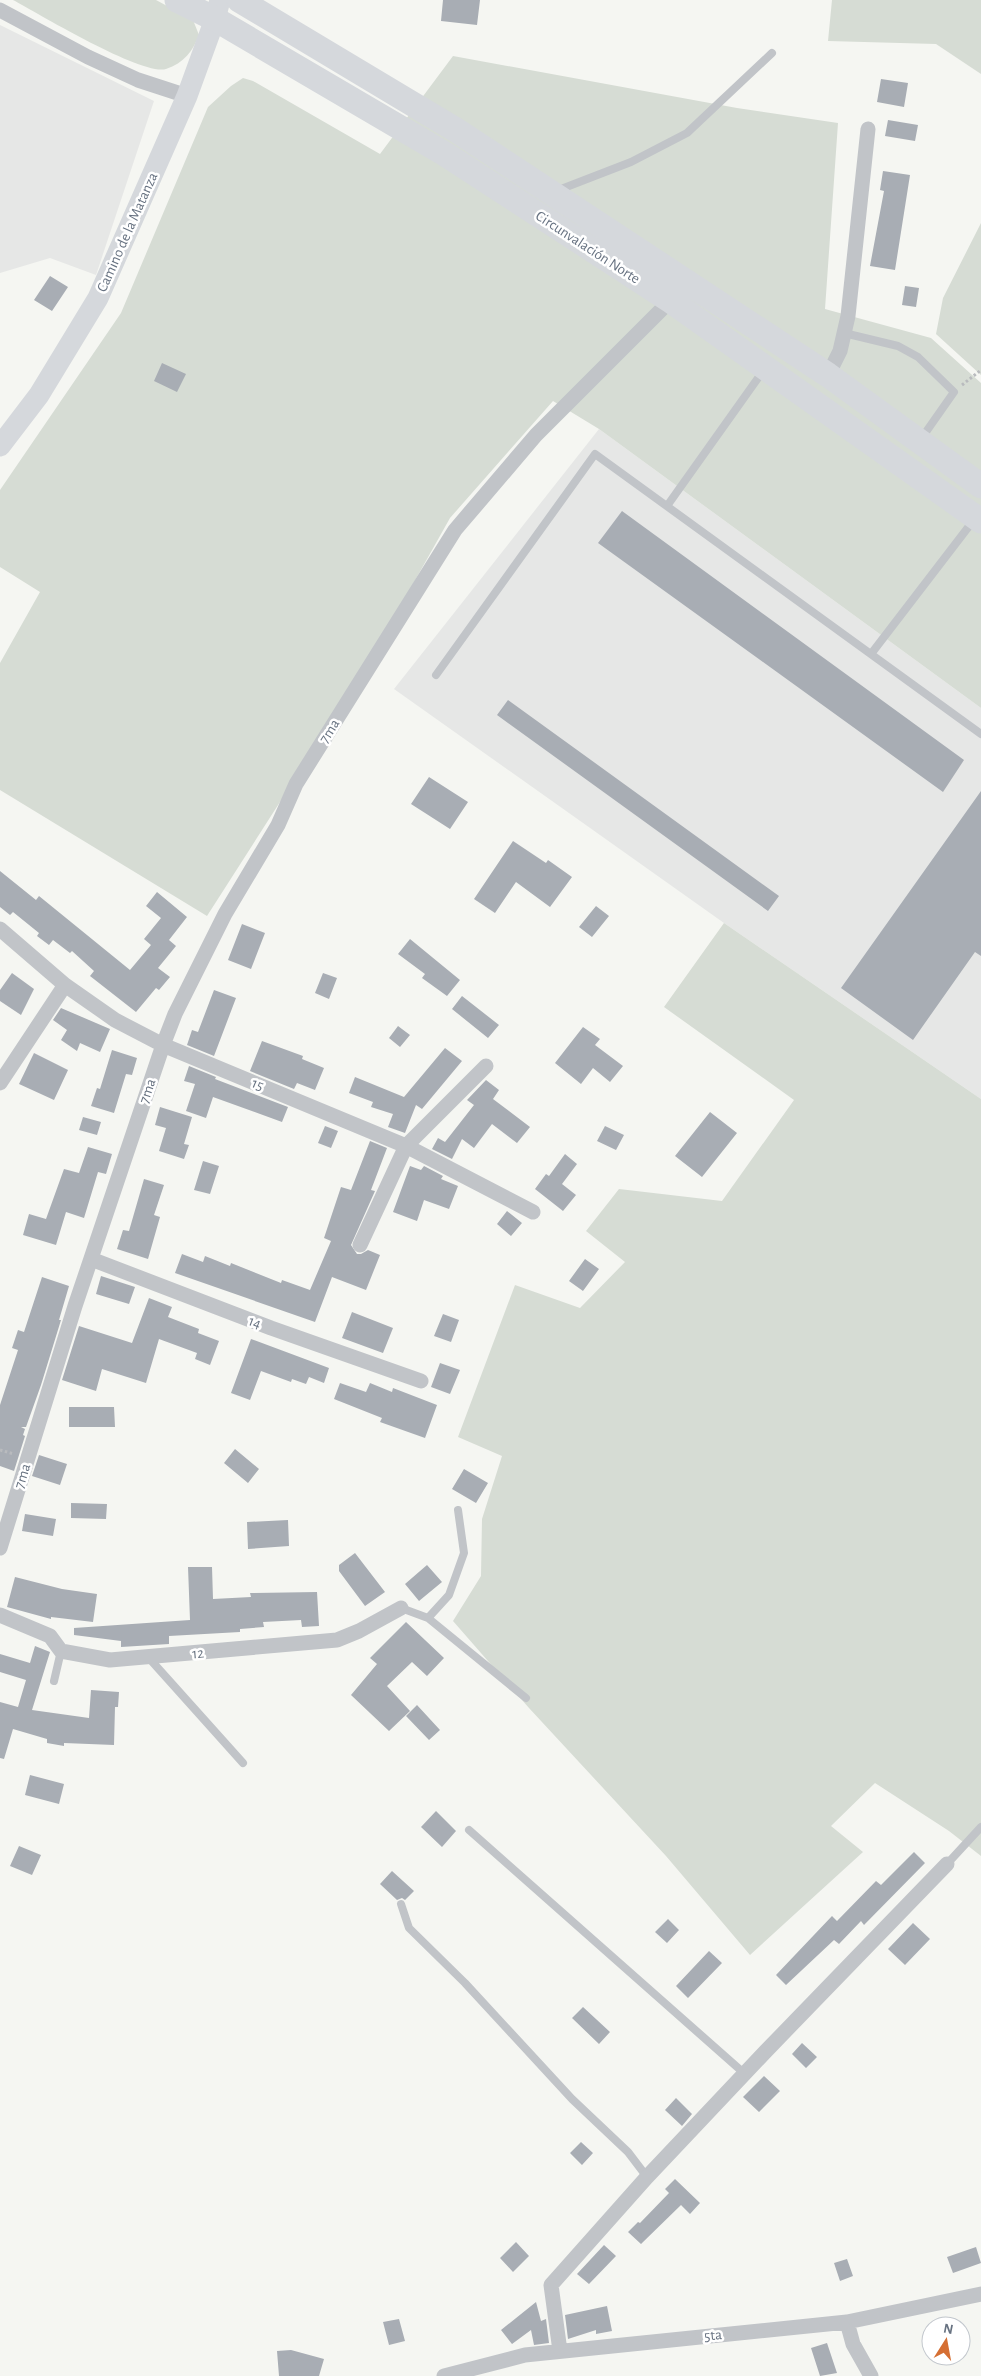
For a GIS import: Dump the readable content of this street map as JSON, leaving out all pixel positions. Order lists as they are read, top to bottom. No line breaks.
{"streets":{"highway":["Circunvalación Norte"],"main road":["Camino de la Matanza"],"street":["7ma","15","14","12","5ta"]},"crossings":[["Camino de la Matanza","Circunvalación Norte"],["Circunvalación Norte","7ma"],["7ma","15"],["7ma","14"]],"north":"top"}
